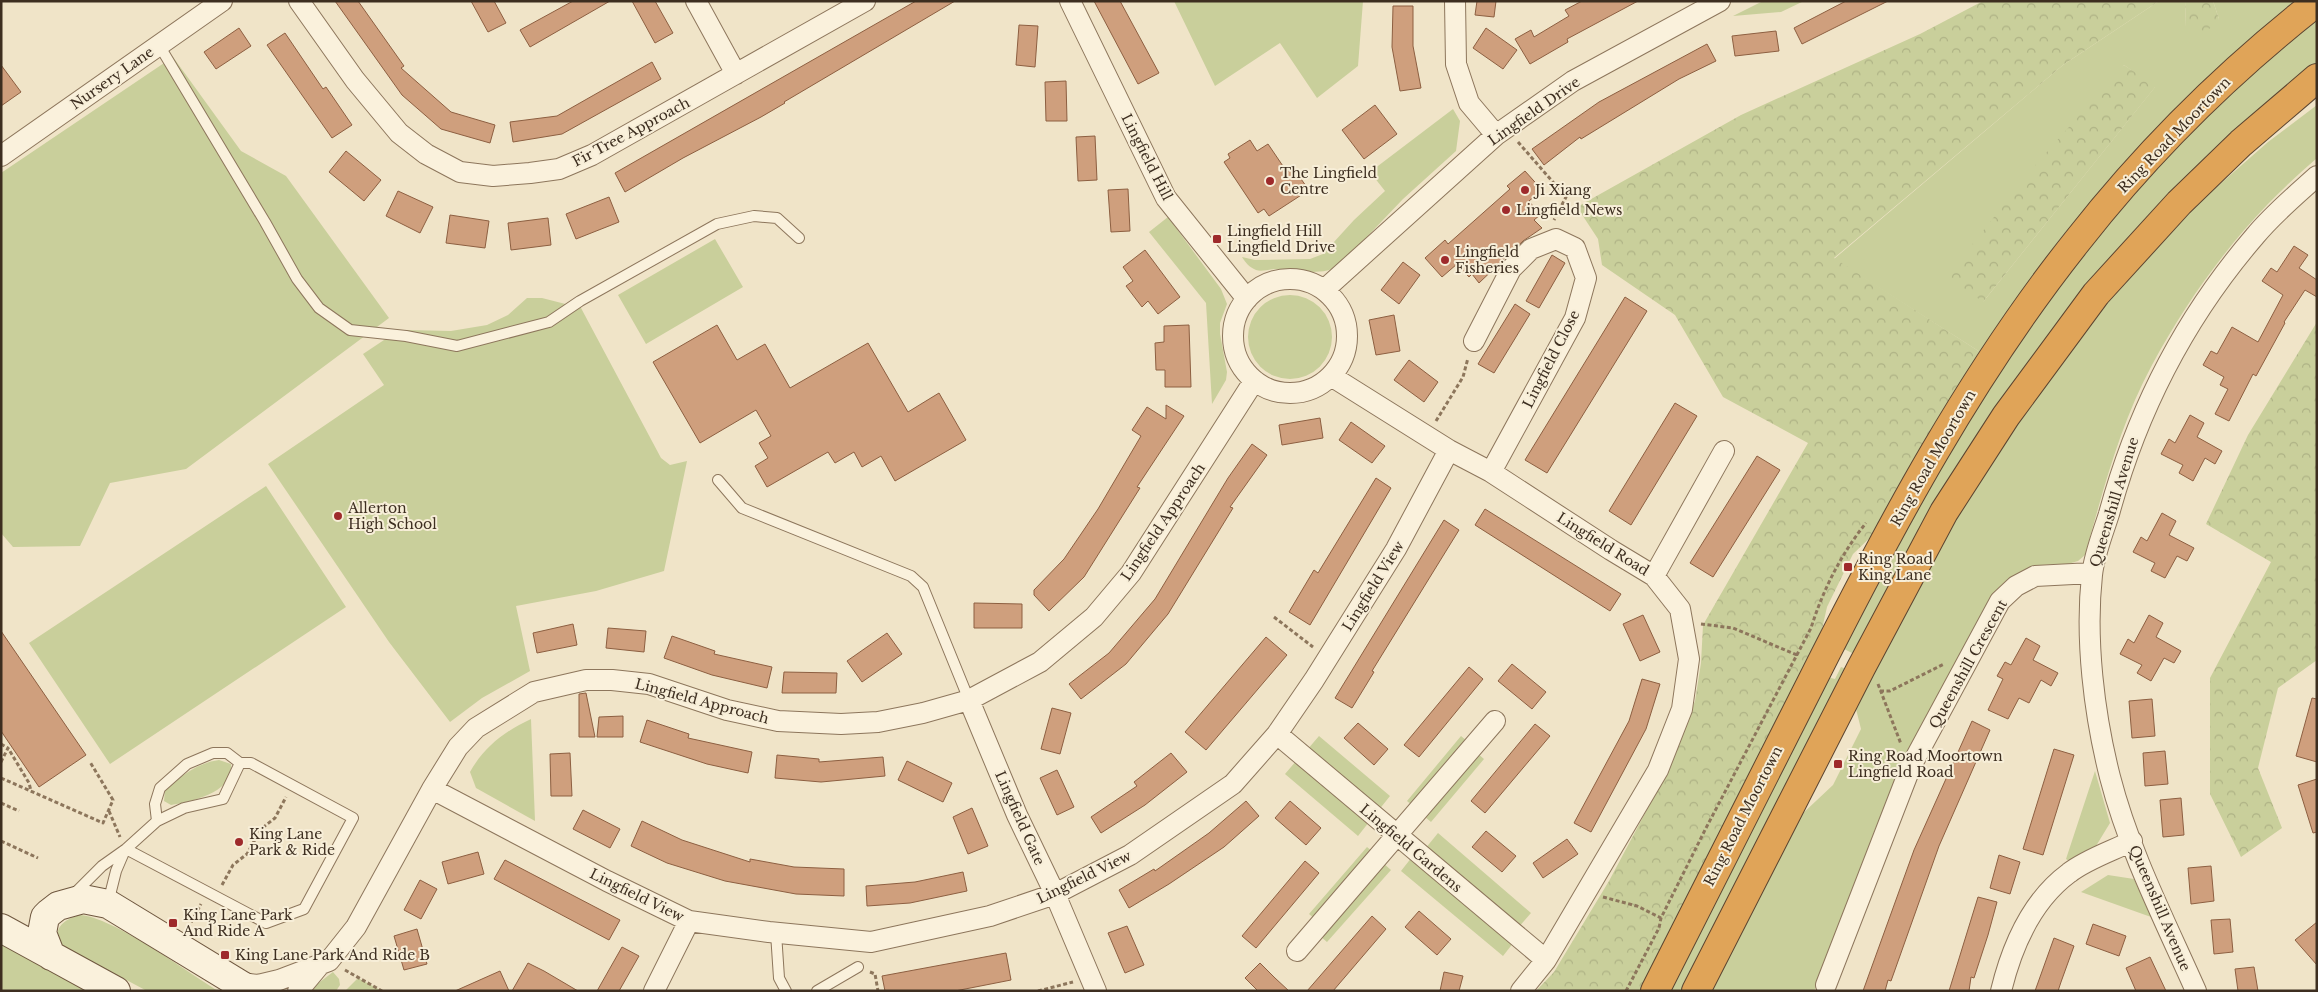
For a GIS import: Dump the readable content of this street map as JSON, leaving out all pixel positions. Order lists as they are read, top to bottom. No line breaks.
{"streets":{"highway":["Ring Road Moortown"],"street":["Nursery Lane","Lingfield Drive","Fir Tree Approach","Lingfield Hill","Lingfield Close","Queenshill Avenue","Lingfield Approach","Lingfield Road","Lingfield View","Queenshill Crescent","Lingfield Gate","Lingfield Gardens"]},"crossings":[["Lingfield Drive","Lingfield Hill"],["Lingfield Drive","Lingfield Approach"],["Lingfield Drive","Lingfield Road"],["Lingfield Hill","Lingfield Approach"],["Lingfield Hill","Lingfield Road"],["Lingfield Close","Lingfield Road"],["Queenshill Avenue","Queenshill Crescent"],["Lingfield Approach","Lingfield Road"],["Lingfield Approach","Lingfield View"],["Lingfield Approach","Lingfield Gate"],["Lingfield Road","Lingfield View"],["Lingfield Road","Lingfield Gardens"],["Lingfield View","Lingfield Gate"],["Lingfield View","Lingfield Gardens"]],"places":{"other":["The Lingfield Centre","Ji Xiang","Lingfield News","Lingfield Fisheries","Allerton High School","King Lane Park & Ride"],"transit":["Lingfield Hill Lingfield Drive","Ring Road King Lane","Ring Road Moortown Lingfield Road","King Lane Park And Ride A","King Lane Park And Ride B"]}}
